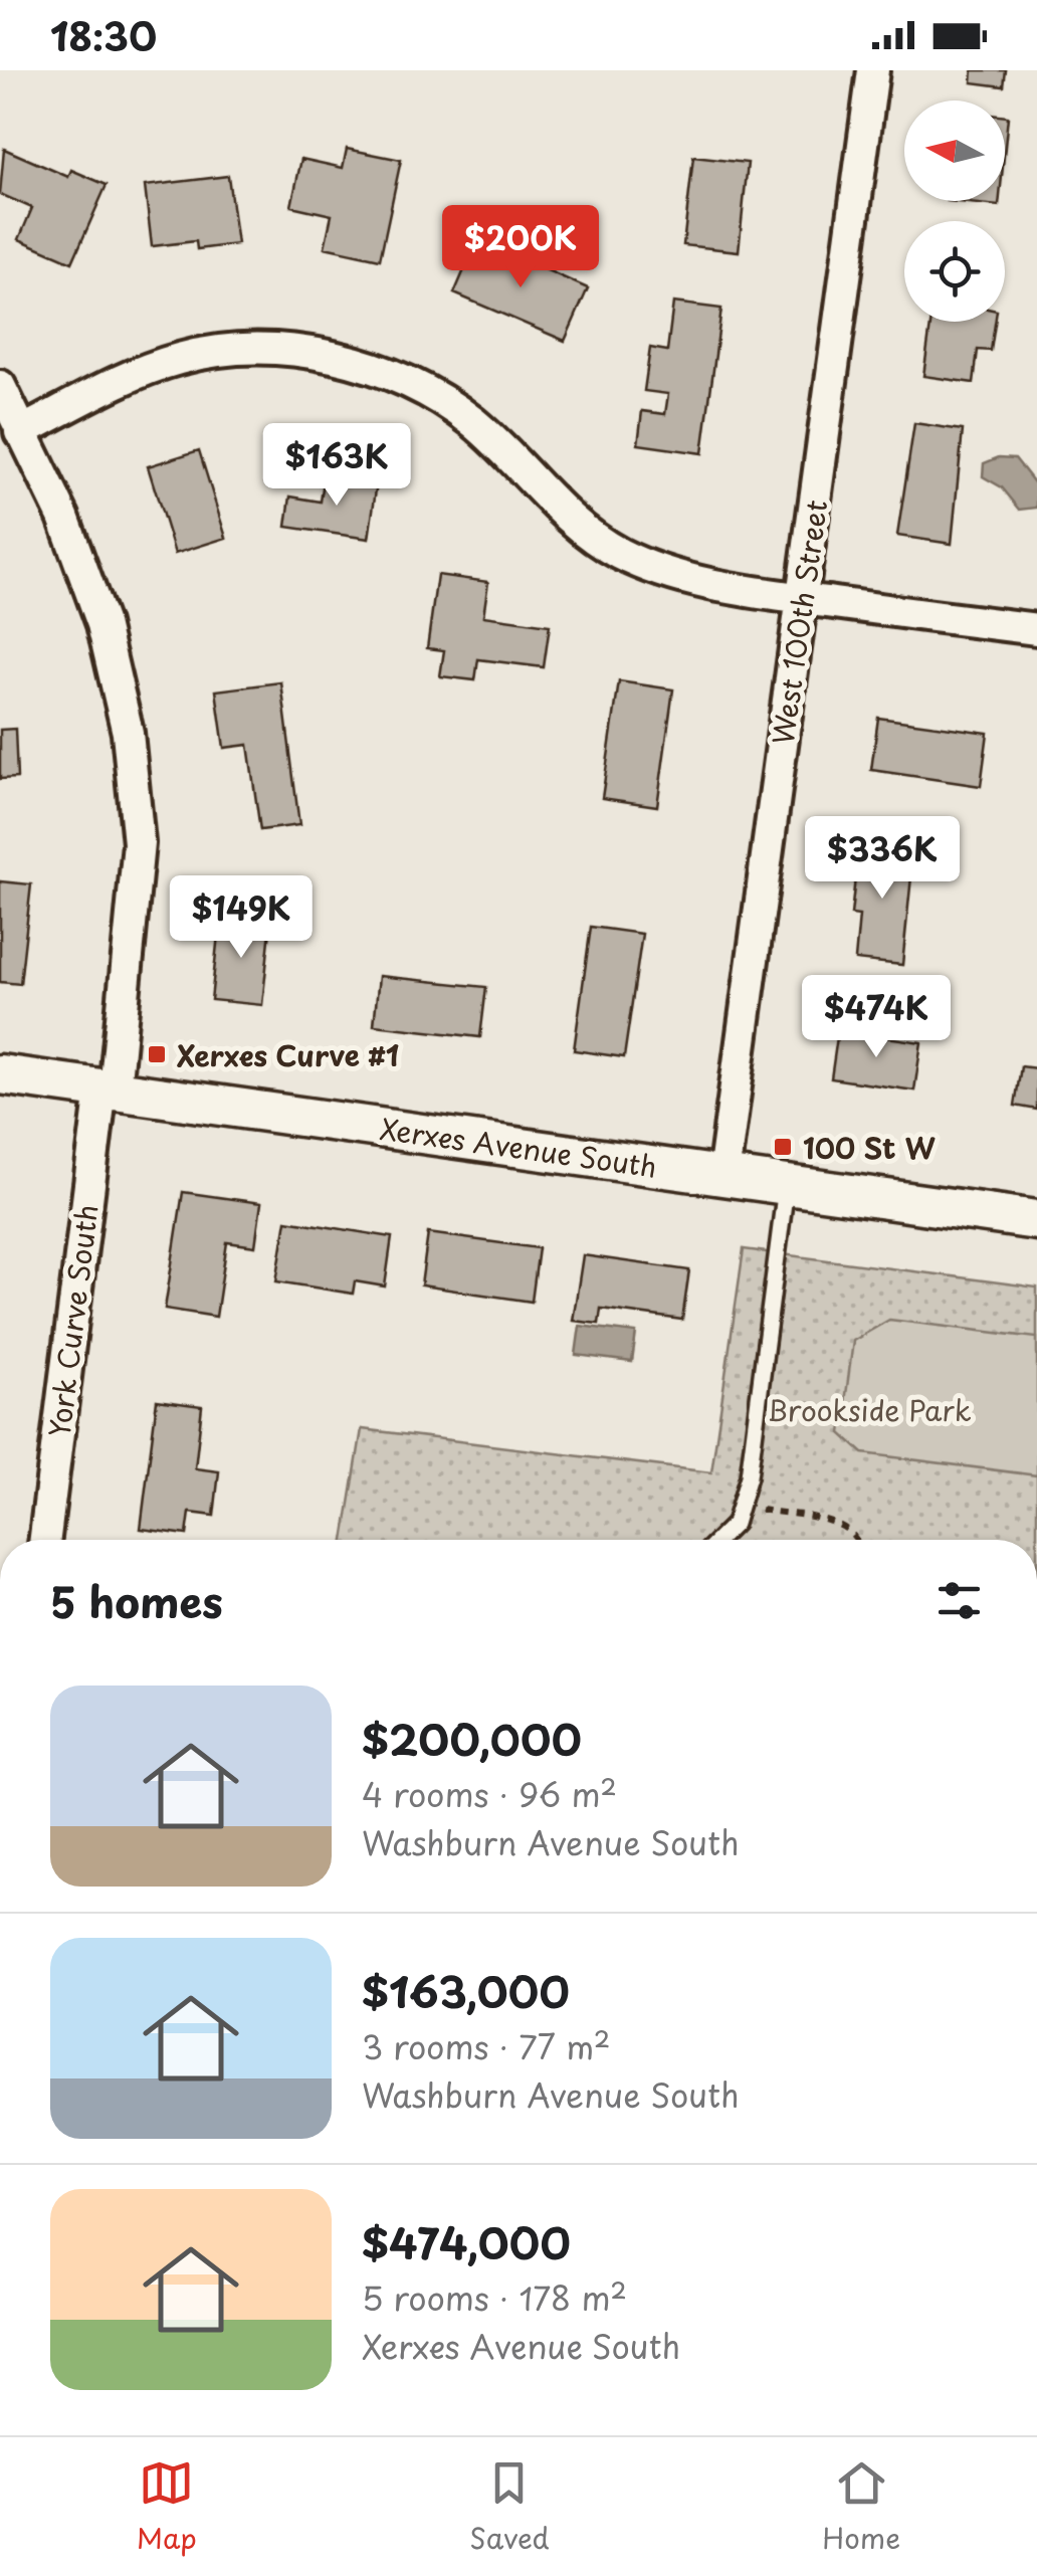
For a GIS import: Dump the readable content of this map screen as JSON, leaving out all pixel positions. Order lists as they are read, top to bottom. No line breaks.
{"streets":{"street":["West 100th Street","Xerxes Avenue South","York Curve South"]},"crossings":[["West 100th Street","Xerxes Avenue South"],["Xerxes Avenue South","York Curve South"]],"parks":["Brookside Park"],"places":{"transit":["Xerxes Curve #1","100 St W"]},"north":"left","page":{"status":"18:30","price":["$200K","$163K","$336K","$149K","$474K"],"heading":"5 homes","list":[{"name":"$200,000","note":"4 rooms · 96 m² · Washburn Avenue South"},{"name":"$163,000","note":"3 rooms · 77 m² · Washburn Avenue South"},{"name":"$474,000","note":"5 rooms · 178 m² · Xerxes Avenue South"}],"tabs":["Map","Saved","Home"]}}
